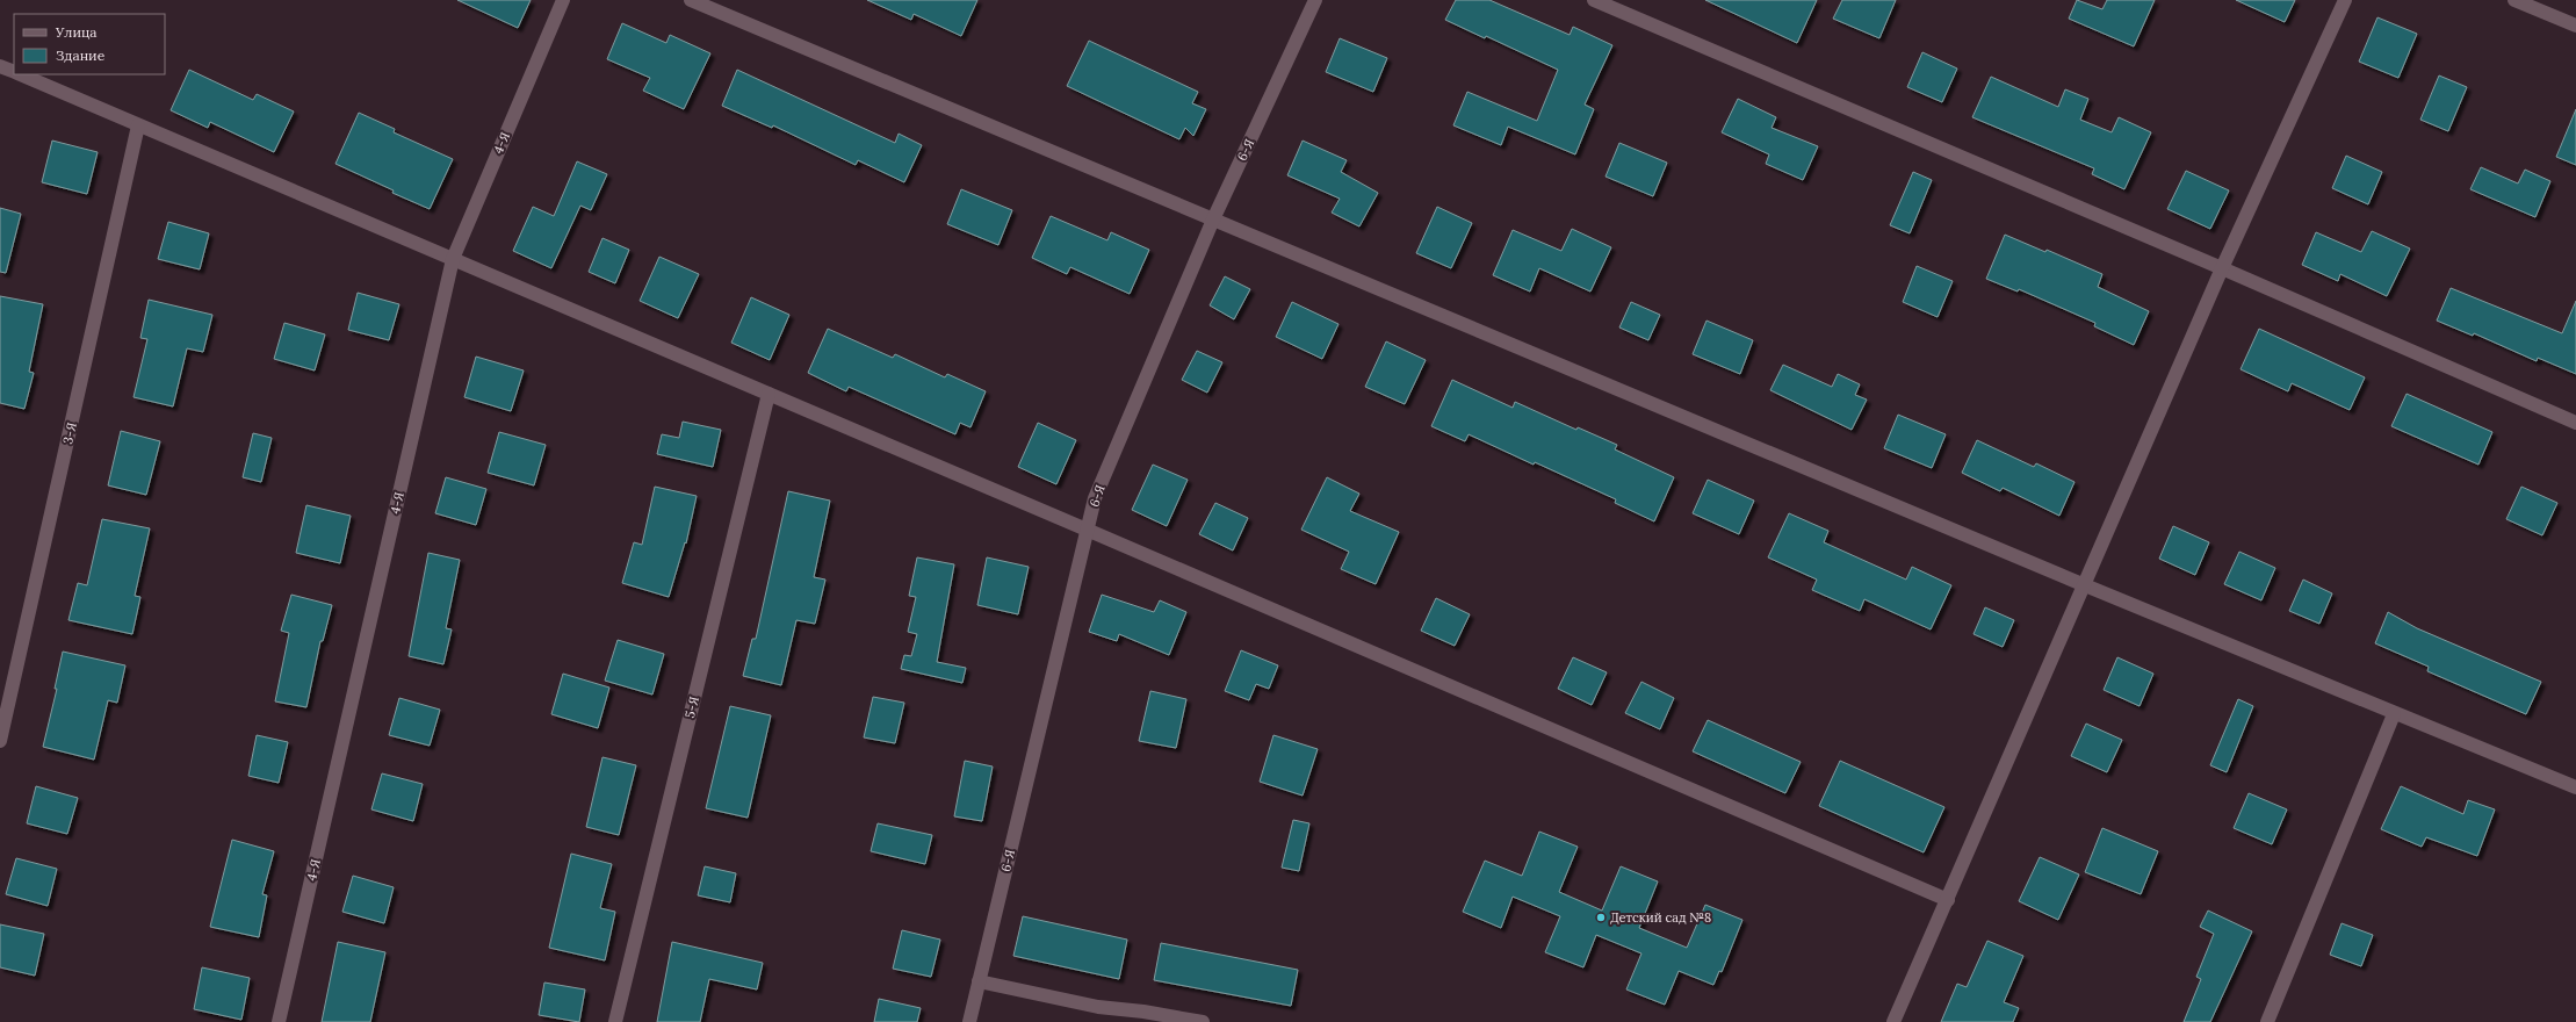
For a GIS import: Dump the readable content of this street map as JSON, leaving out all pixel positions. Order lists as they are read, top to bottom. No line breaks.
{"streets":{"street":["4-Я","6-Я","3-Я","5-Я"]},"places":["Детский сад №8"],"legend":["Улица","Здание"]}
